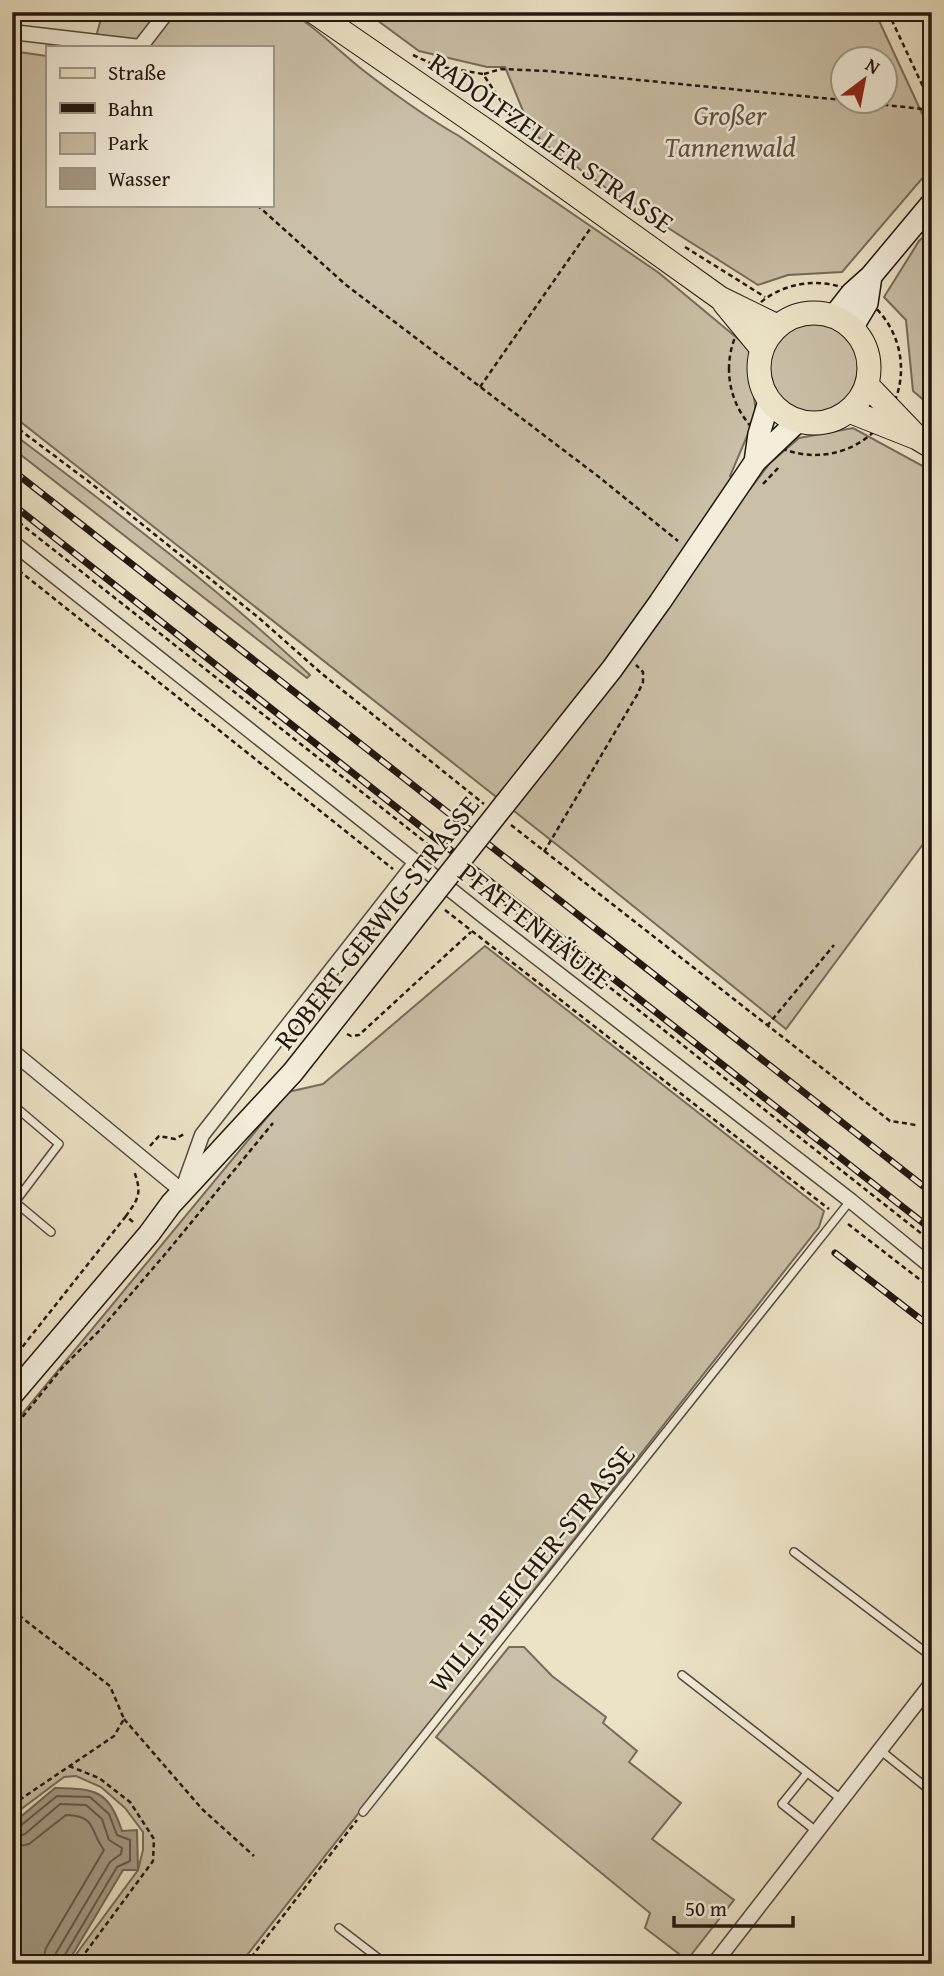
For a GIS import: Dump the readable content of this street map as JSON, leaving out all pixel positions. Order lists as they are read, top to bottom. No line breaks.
{"streets":{"main road":["RADOLFZELLER STRASSE"],"street":["ROBERT-GERWIG-STRASSE","PFAFFENHÄULE"],"lane":["WILLI-BLEICHER-STRASSE"]},"crossings":[["PFAFFENHÄULE","WILLI-BLEICHER-STRASSE"]],"parks":["Großer Tannenwald"],"legend":["Straße","Bahn","Park","Wasser"],"scale_bar":"50 m","north":"top right"}
